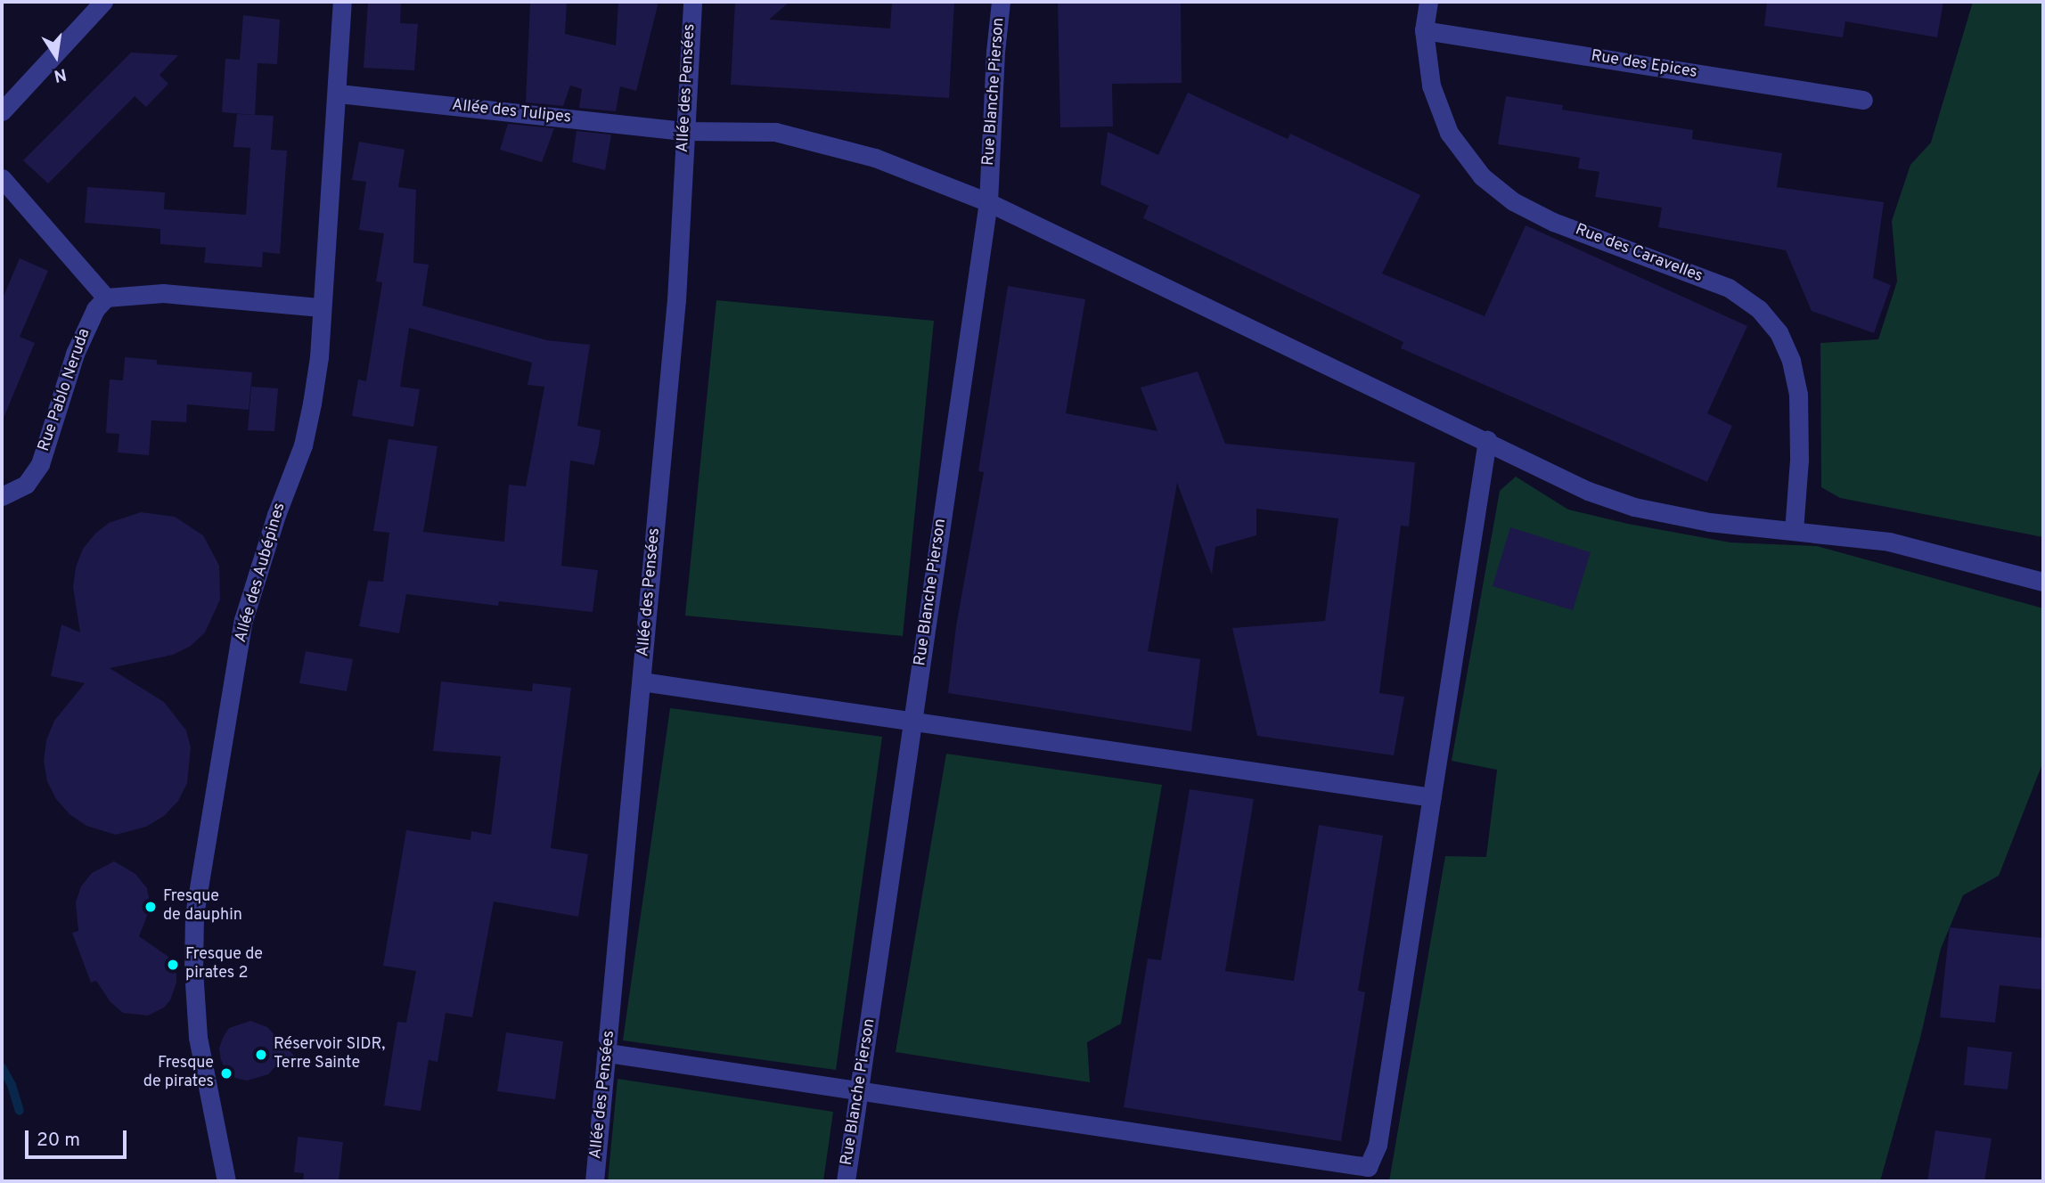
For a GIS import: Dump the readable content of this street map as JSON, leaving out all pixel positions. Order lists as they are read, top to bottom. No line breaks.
{"streets":{"street":["Rue des Epices","Allée des Pensées","Rue Blanche Pierson","Allée des Tulipes","Rue des Caravelles","Rue Pablo Neruda","Allée des Aubépines"]},"crossings":[["Rue des Epices","Rue des Caravelles"],["Allée des Pensées","Allée des Tulipes"],["Rue Blanche Pierson","Allée des Tulipes"],["Allée des Tulipes","Rue des Caravelles"],["Allée des Tulipes","Allée des Aubépines"]],"places":["Fresque de dauphin","Fresque de pirates 2","Réservoir SIDR, Terre Sainte","Fresque de pirates"],"scale_bar":"20 m","north":"bottom"}
